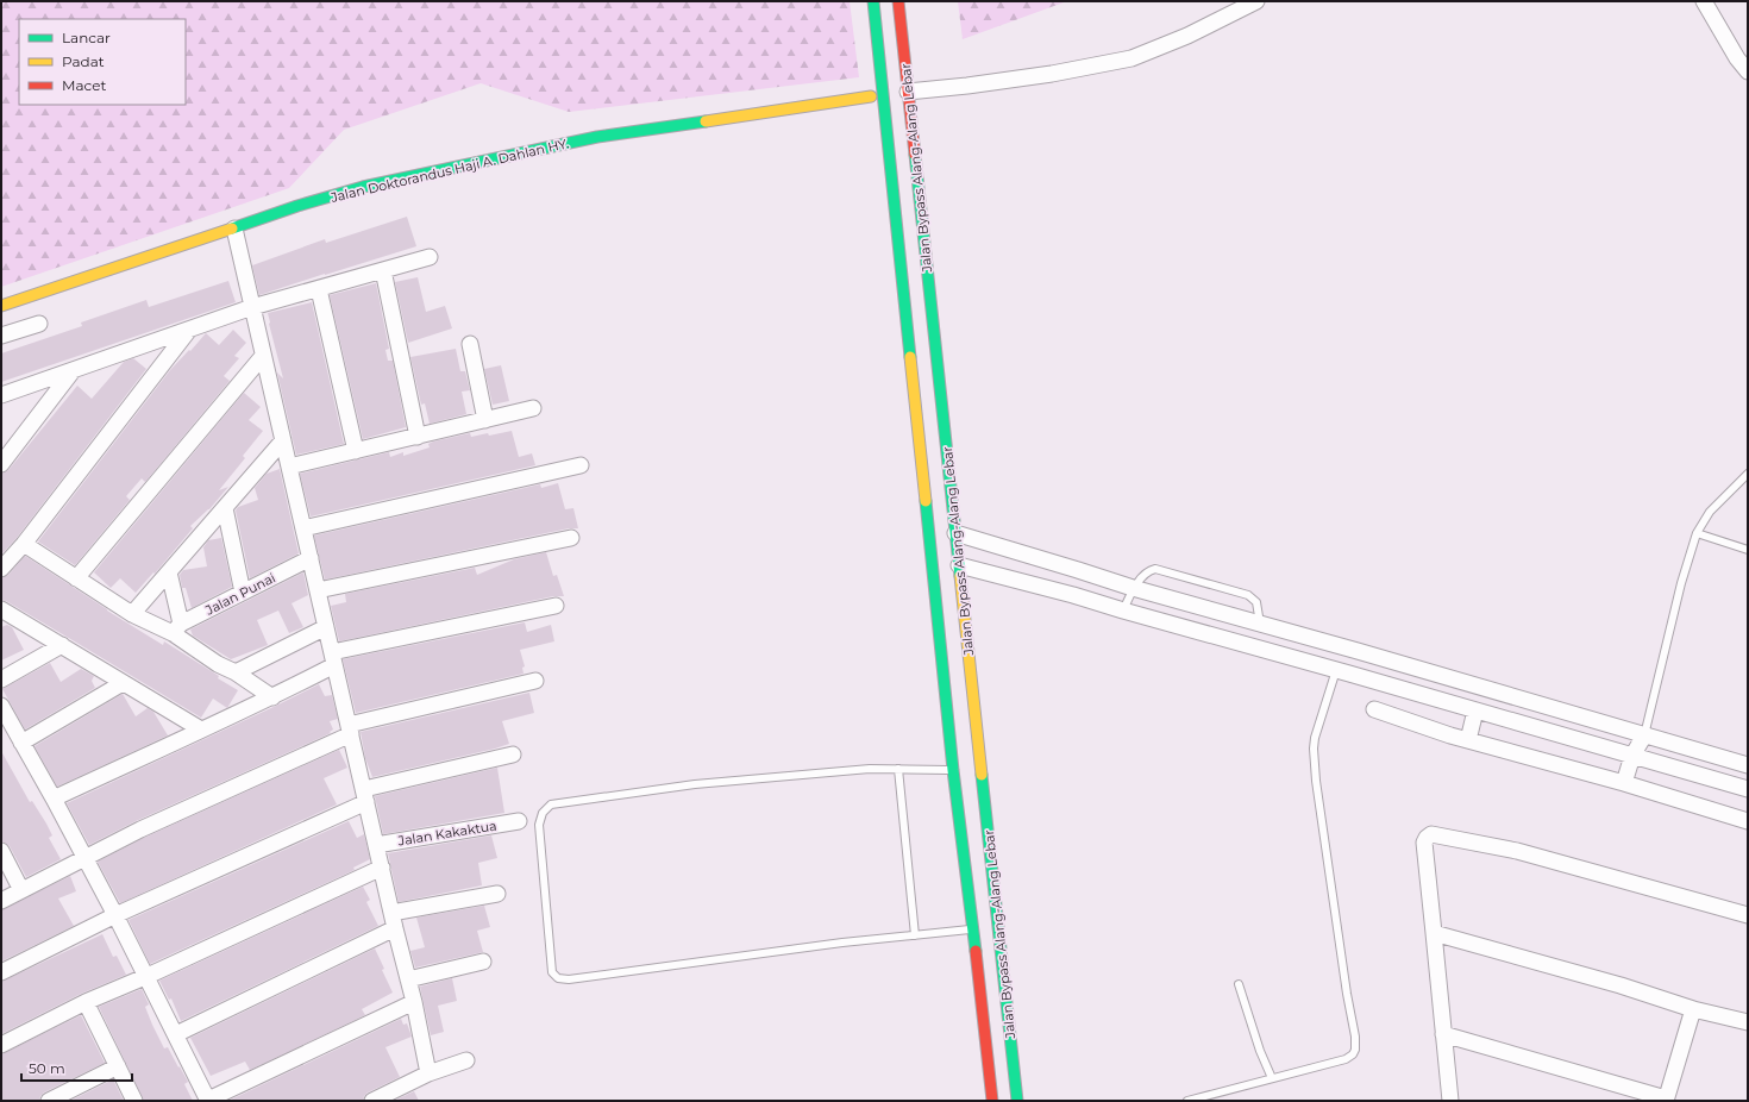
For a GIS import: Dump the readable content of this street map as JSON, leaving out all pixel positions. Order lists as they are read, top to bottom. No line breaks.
{"streets":{"main road":["Jalan Bypass Alang-Alang Lebar","Jalan Doktorandus Haji A. Dahlan HY."],"street":["Jalan Punai","Jalan Kakaktua"]},"crossings":[["Jalan Bypass Alang-Alang Lebar","Jalan Doktorandus Haji A. Dahlan HY."]],"legend":["Lancar","Padat","Macet"],"scale_bar":"50 m"}
